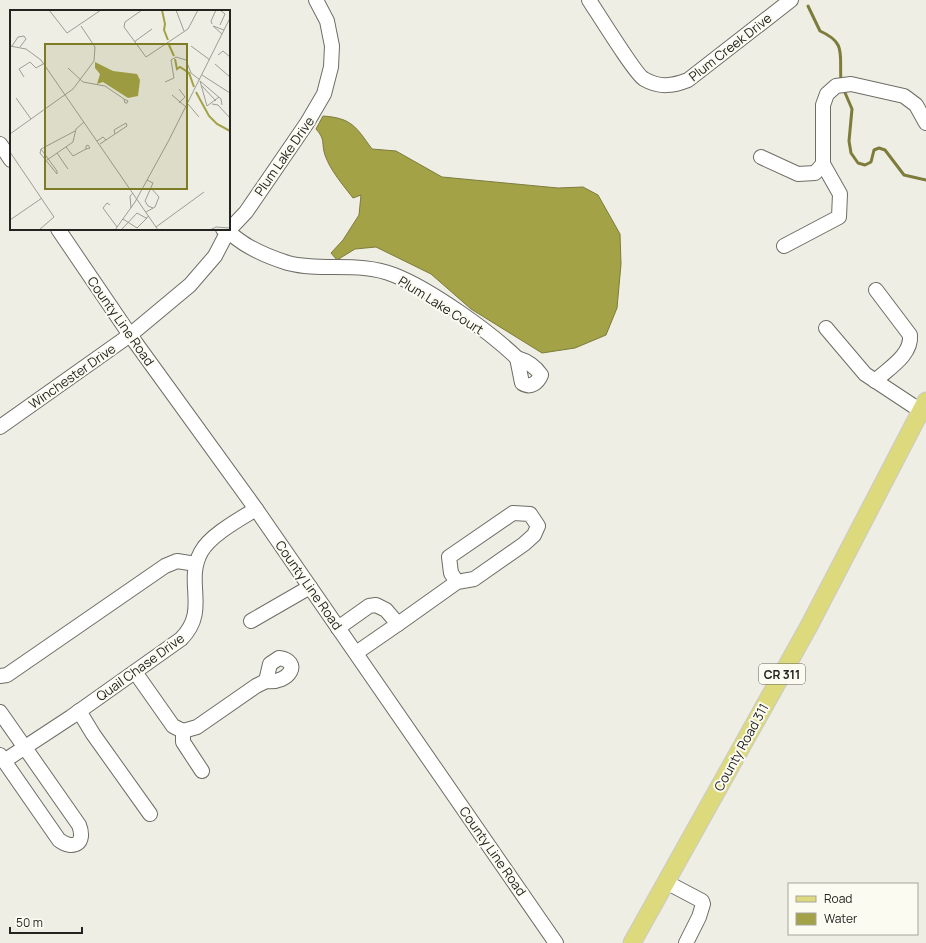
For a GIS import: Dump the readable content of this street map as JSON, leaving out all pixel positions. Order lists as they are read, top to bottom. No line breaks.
{"streets":{"main road":["CR 311","County Road 311"],"street":["Plum Creek Drive","Plum Lake Drive","Plum Lake Court","County Line Road","Winchester Drive","Quail Chase Drive"]},"crossings":[["Plum Lake Drive","Plum Lake Court"],["Plum Lake Drive","Winchester Drive"],["County Line Road","Winchester Drive"],["County Line Road","Quail Chase Drive"]],"legend":["Road","Water"],"scale_bar":"50 m"}
